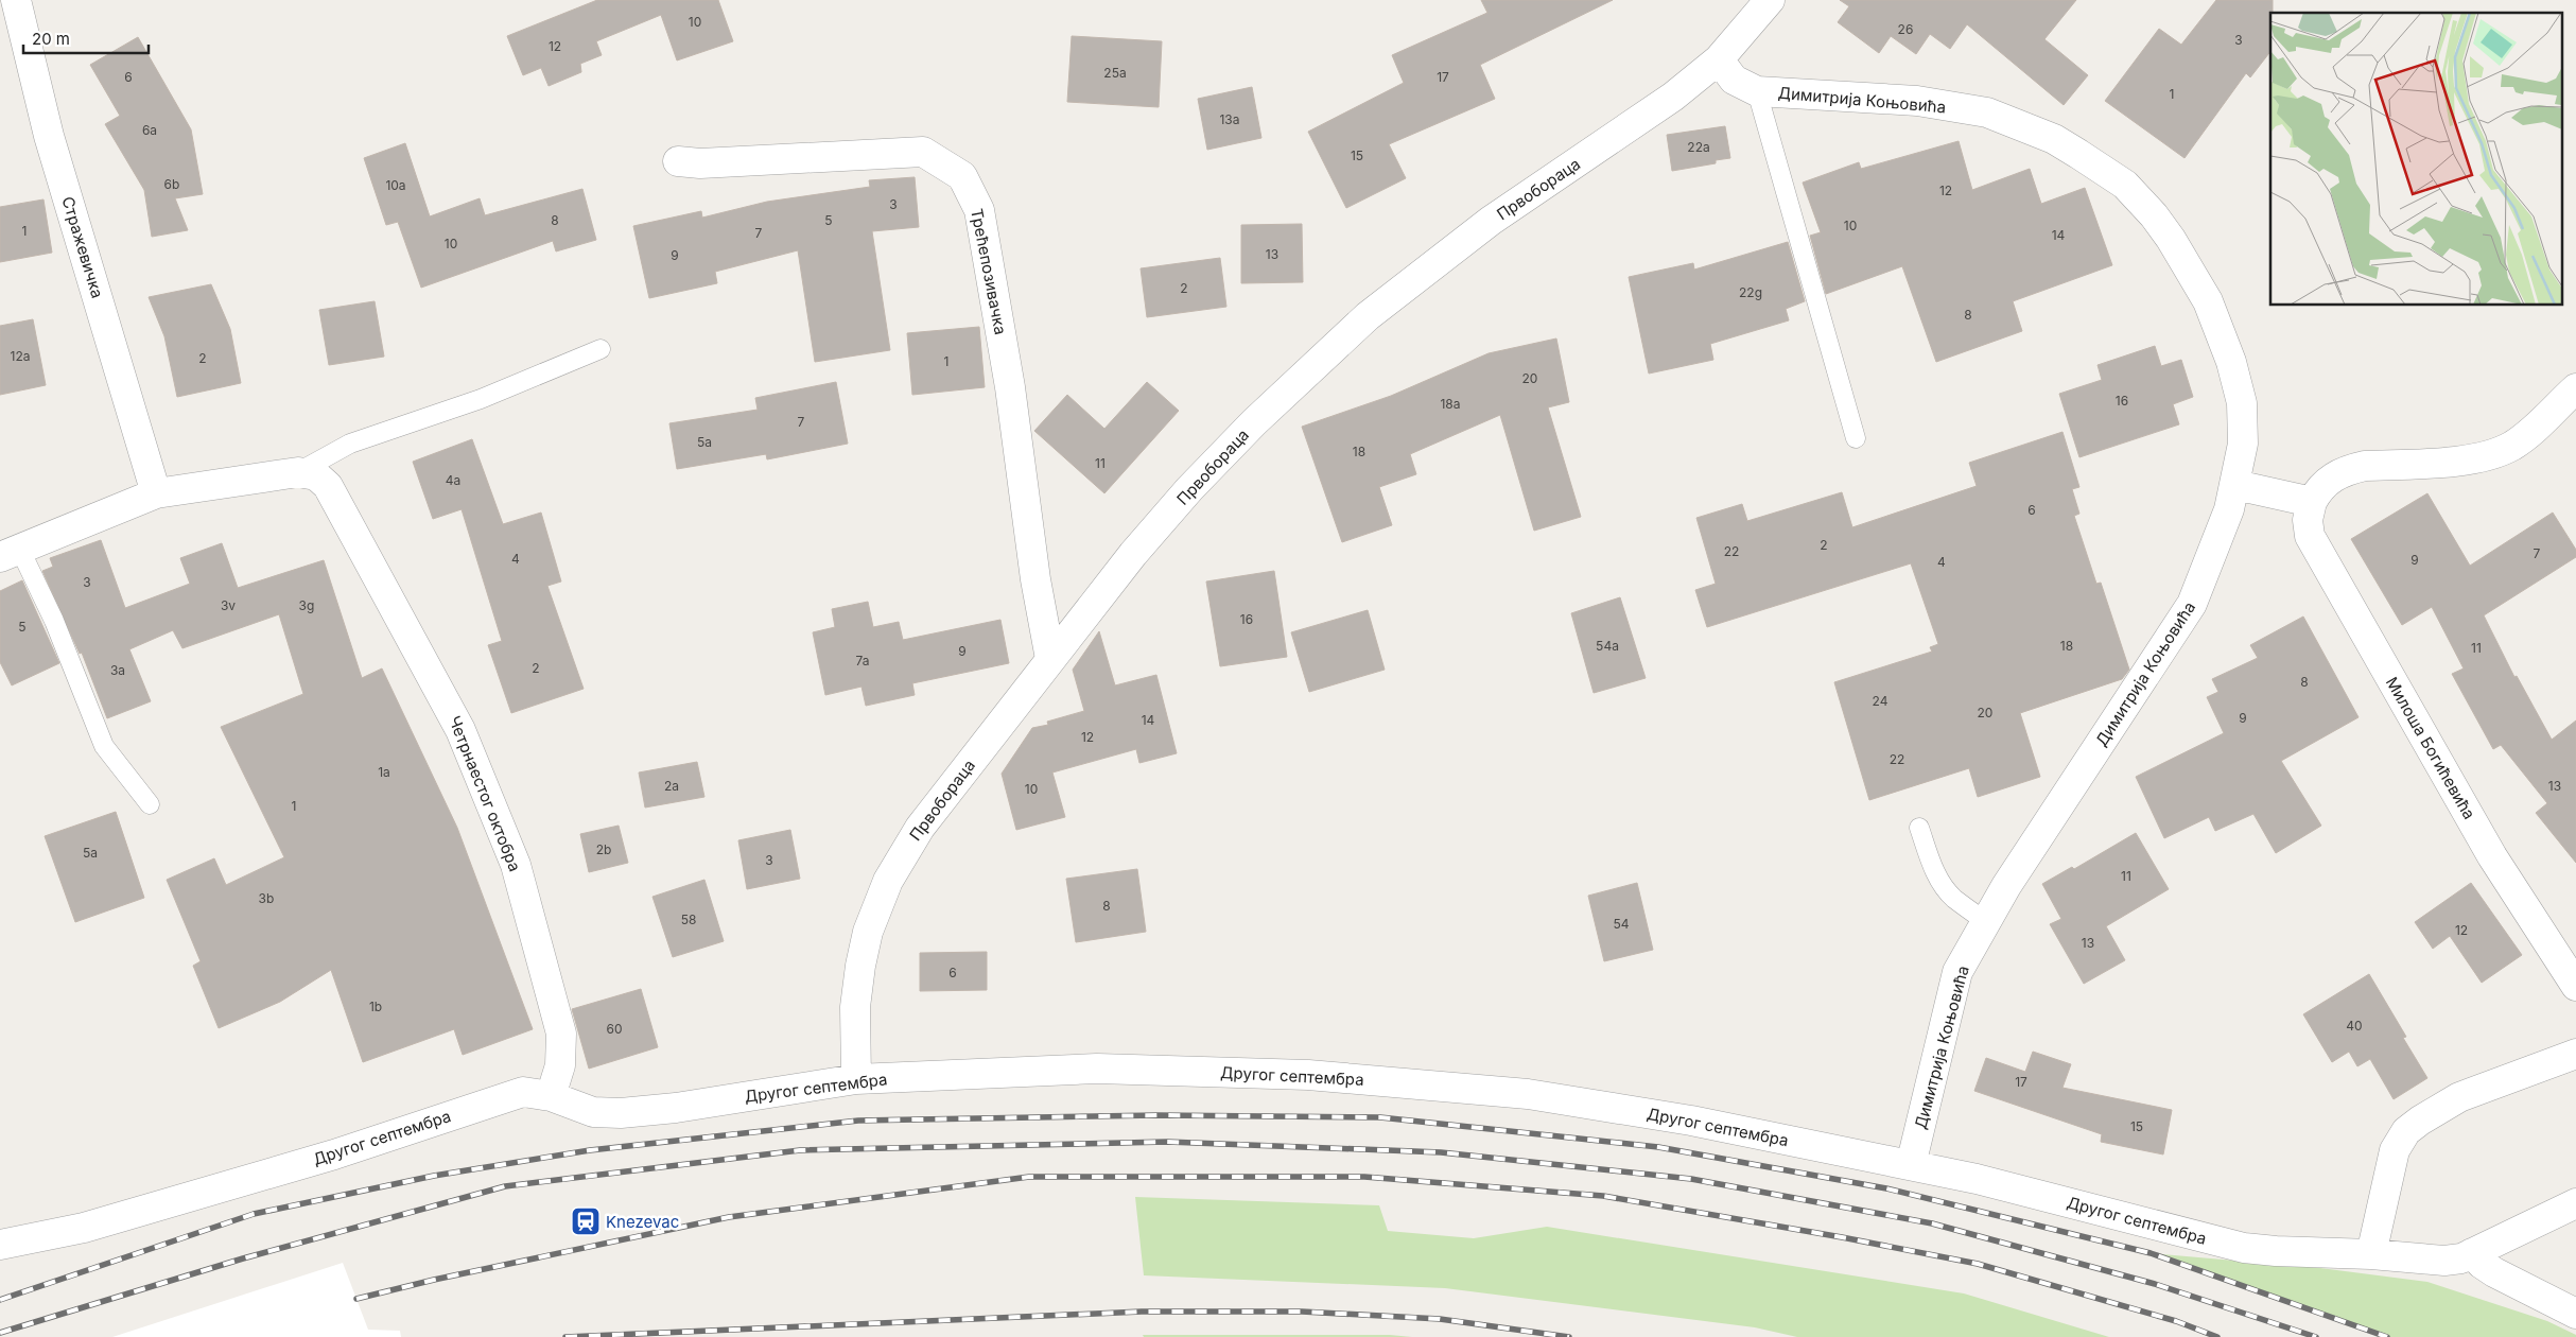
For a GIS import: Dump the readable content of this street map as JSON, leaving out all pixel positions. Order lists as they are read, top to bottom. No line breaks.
{"streets":{"street":["Димитрија Коњовића","Првобораца","Стражевичка","Трећепозивачка","Милоша Богићевића","Четрнаестог октобра","Другог септембра"]},"crossings":[["Димитрија Коњовића","Првобораца"],["Димитрија Коњовића","Другог септембра"],["Првобораца","Трећепозивачка"],["Првобораца","Другог септембра"],["Стражевичка","Четрнаестог октобра"],["Четрнаестог октобра","Другог септембра"]],"places":{"station":["Knezevac"]},"house_numbers":["10","26","3","12","25a","6","17","1","13a","6a","22a","15","6b","10a","12","3","8","5","10","1","7","14","10","13","9","2","22g","8","12a","2","1","20","16","18a","7","5a","18","11","4a","6","2","22","7","4","9","4","3","3v","3g","16","5","54a","18","11","9","7a","2","3a","8","24","20","9","14","12","22","1a","2a","13","10","1","2b","5a","3","11","3b","8","58","54","12","13","6","1b","40","60","17","15"],"scale_bar":"20 m"}
